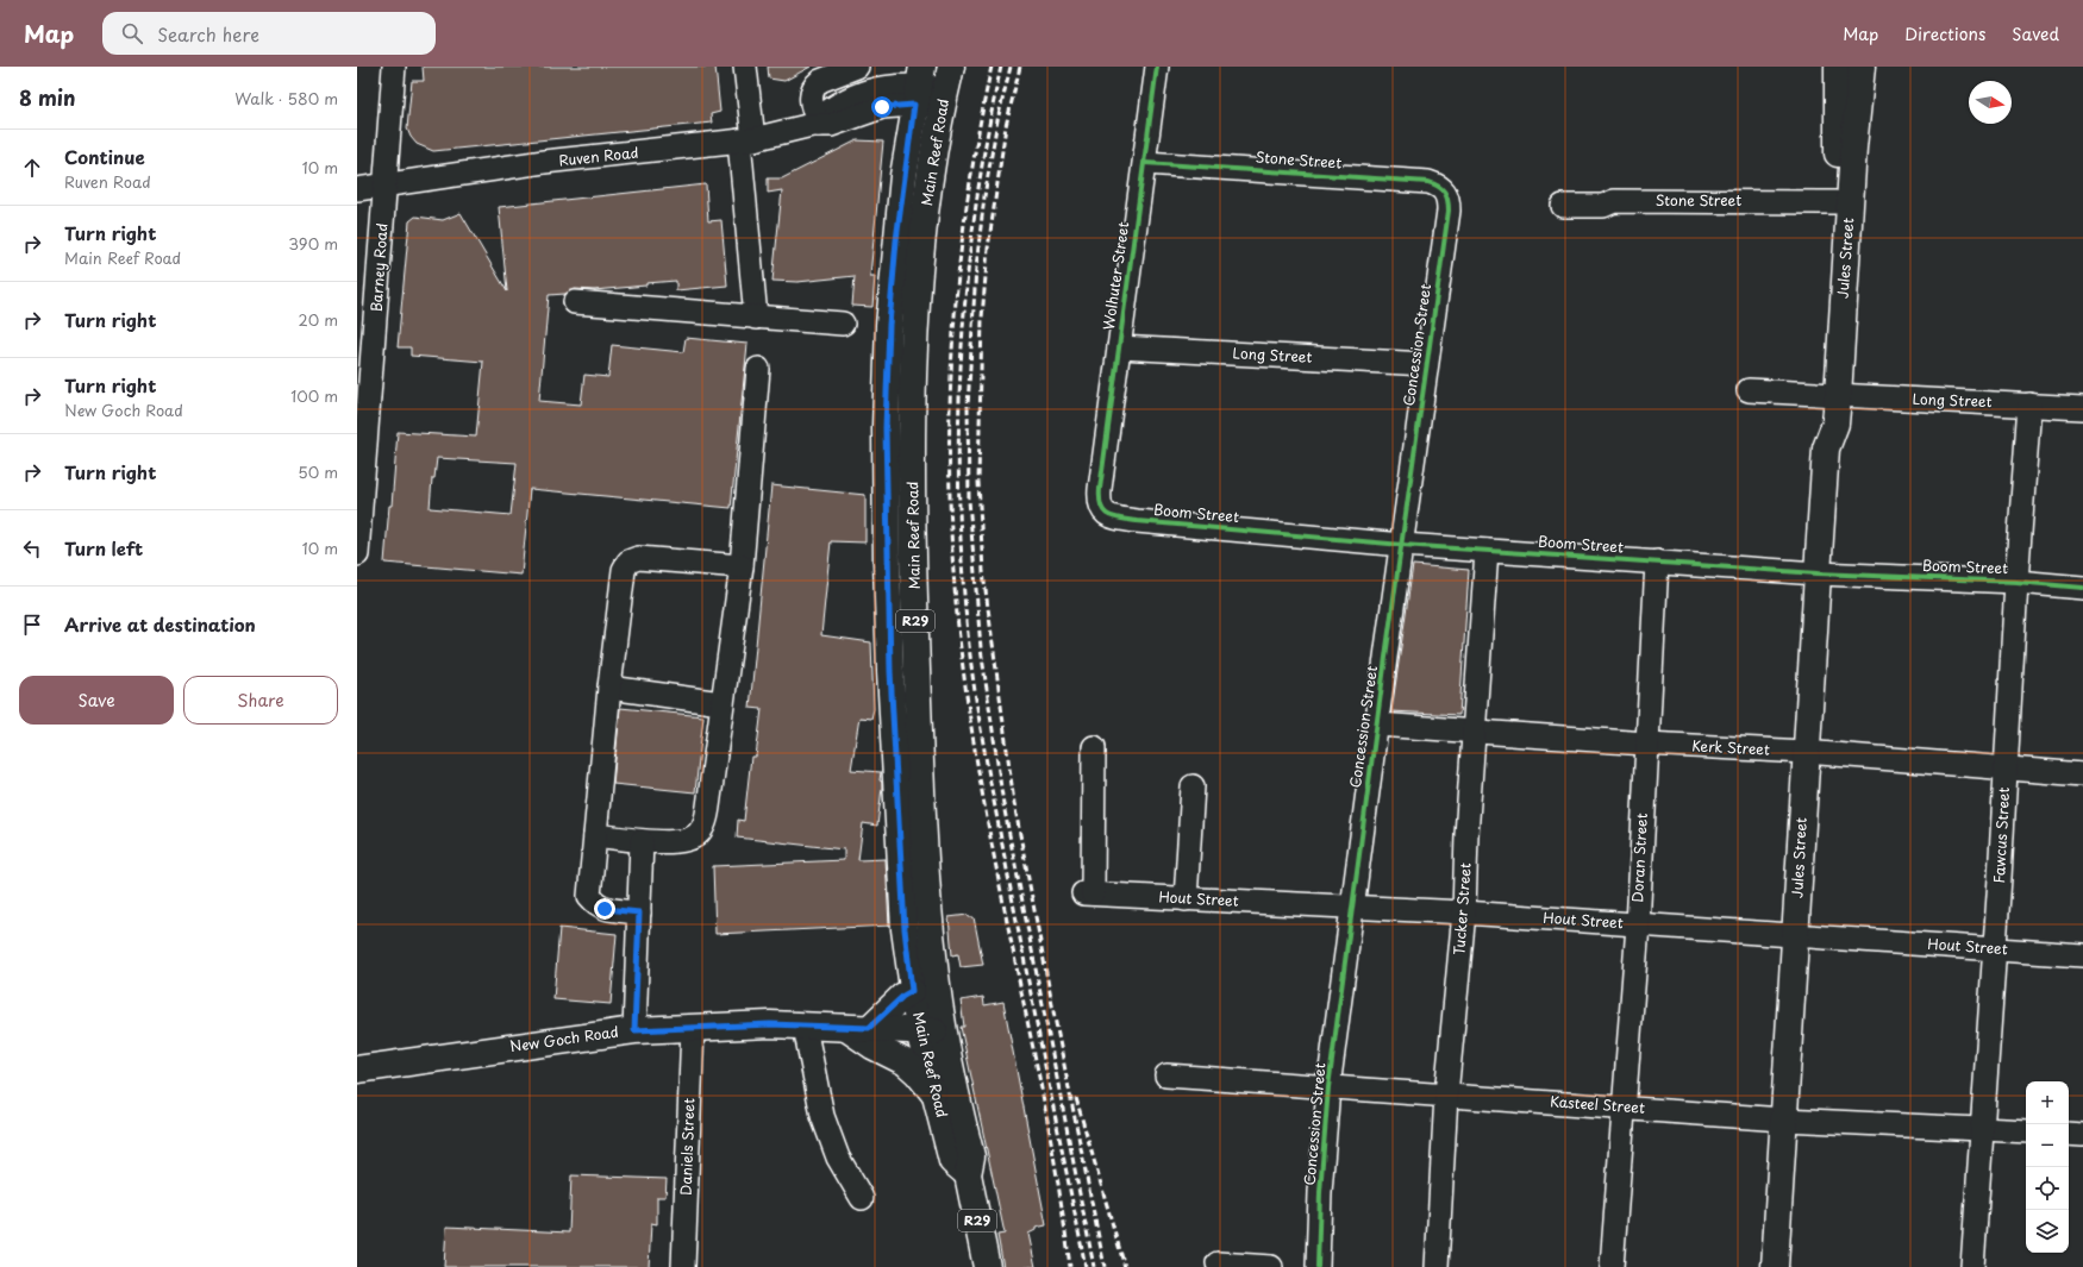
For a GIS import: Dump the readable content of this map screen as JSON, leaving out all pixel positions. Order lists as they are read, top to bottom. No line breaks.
{"streets":{"main road":["Main Reef Road","Jules Street","R29","New Goch Road"],"street":["Ruven Road","Stone Street","Barney Road","Wolhuter Street","Concession Street","Long Street","Boom Street","Kerk Street","Fawcus Street","Doran Street","Hout Street","Tucker Street","Kasteel Street","Daniels Street"]},"crossings":[["Main Reef Road","Ruven Road"],["Main Reef Road","New Goch Road"],["Ruven Road","Barney Road"],["Stone Street","Jules Street"],["Stone Street","Wolhuter Street"],["Stone Street","Concession Street"],["Jules Street","Long Street"],["Jules Street","Boom Street"],["Jules Street","Kerk Street"],["Jules Street","Hout Street"],["Jules Street","Kasteel Street"],["Wolhuter Street","Long Street"],["Wolhuter Street","Boom Street"],["Concession Street","Long Street"],["Concession Street","Boom Street"],["Concession Street","Kerk Street"],["Concession Street","Hout Street"],["Concession Street","Kasteel Street"],["Long Street","Fawcus Street"],["Boom Street","Fawcus Street"],["Boom Street","Doran Street"],["Boom Street","Tucker Street"],["Kerk Street","Fawcus Street"],["Kerk Street","Doran Street"],["Kerk Street","Tucker Street"],["Fawcus Street","Hout Street"],["Fawcus Street","Kasteel Street"],["Doran Street","Hout Street"],["Doran Street","Kasteel Street"],["Hout Street","Tucker Street"],["Tucker Street","Kasteel Street"],["New Goch Road","Daniels Street"]],"north":"right","page":{"header":"Map","search":"Search here","nav":["Map","Directions","Saved"],"heading":["8 min","Walk · 580 m"],"list":[["Continue","Ruven Road","10 m"],["Turn right","Main Reef Road","390 m"],["Turn right","20 m"],["Turn right","New Goch Road","100 m"],["Turn right","50 m"],["Turn left","10 m"],"Arrive at destination"],"buttons":["Save","Share"],"map_buttons":["+","−"]}}
